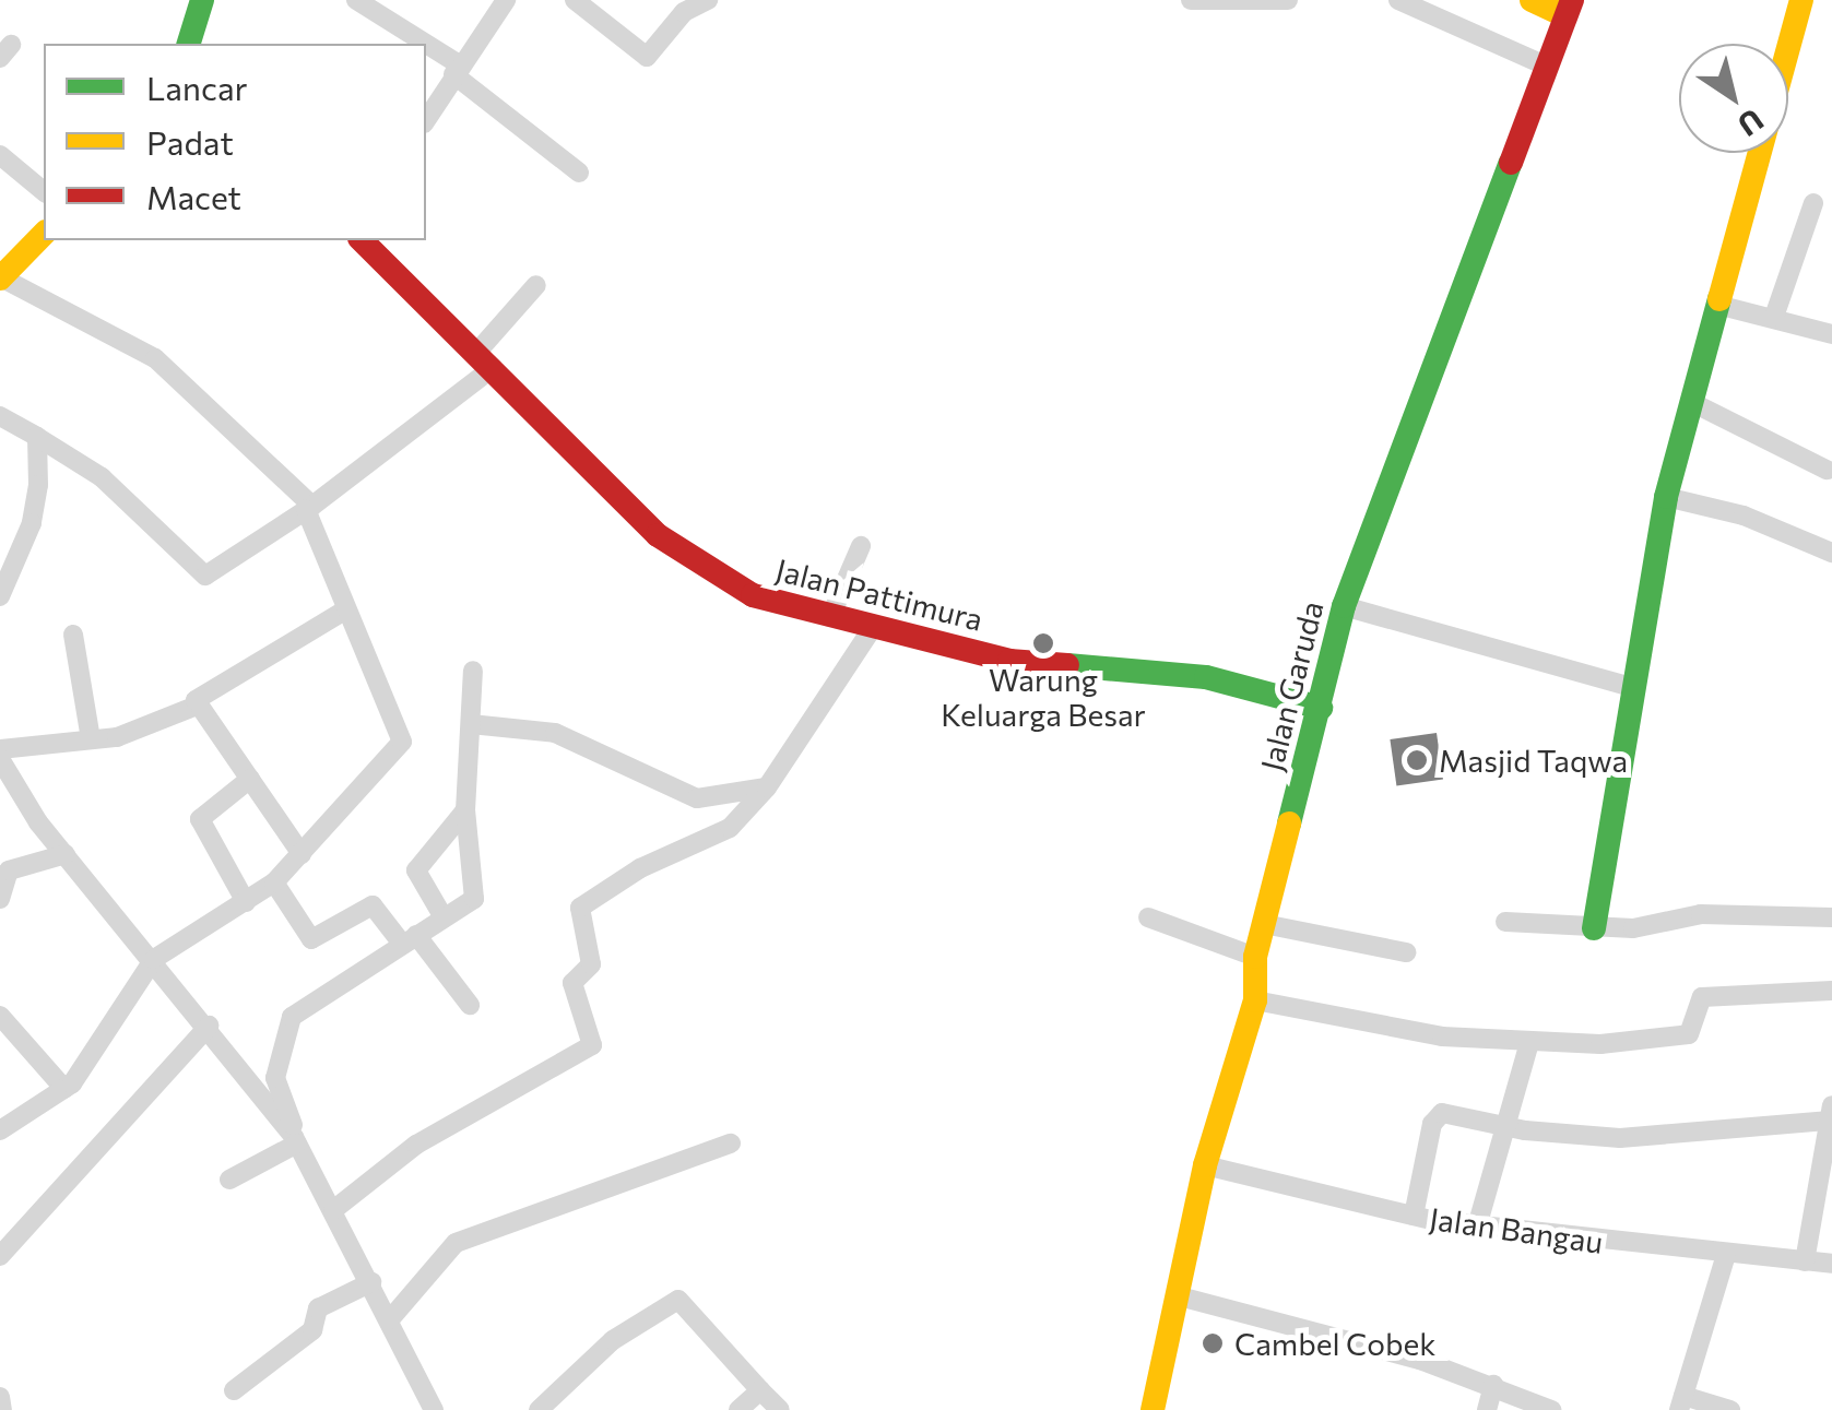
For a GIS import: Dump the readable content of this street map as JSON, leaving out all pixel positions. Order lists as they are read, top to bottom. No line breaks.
{"streets":{"main road":["Jalan Pattimura","Jalan Garuda"],"street":["Jalan Bangau"]},"crossings":[["Jalan Pattimura","Jalan Garuda"],["Jalan Garuda","Jalan Bangau"]],"places":["Warung Keluarga Besar","Masjid Taqwa","Cambel Cobek"],"legend":["Lancar","Padat","Macet"],"north":"bottom right"}
